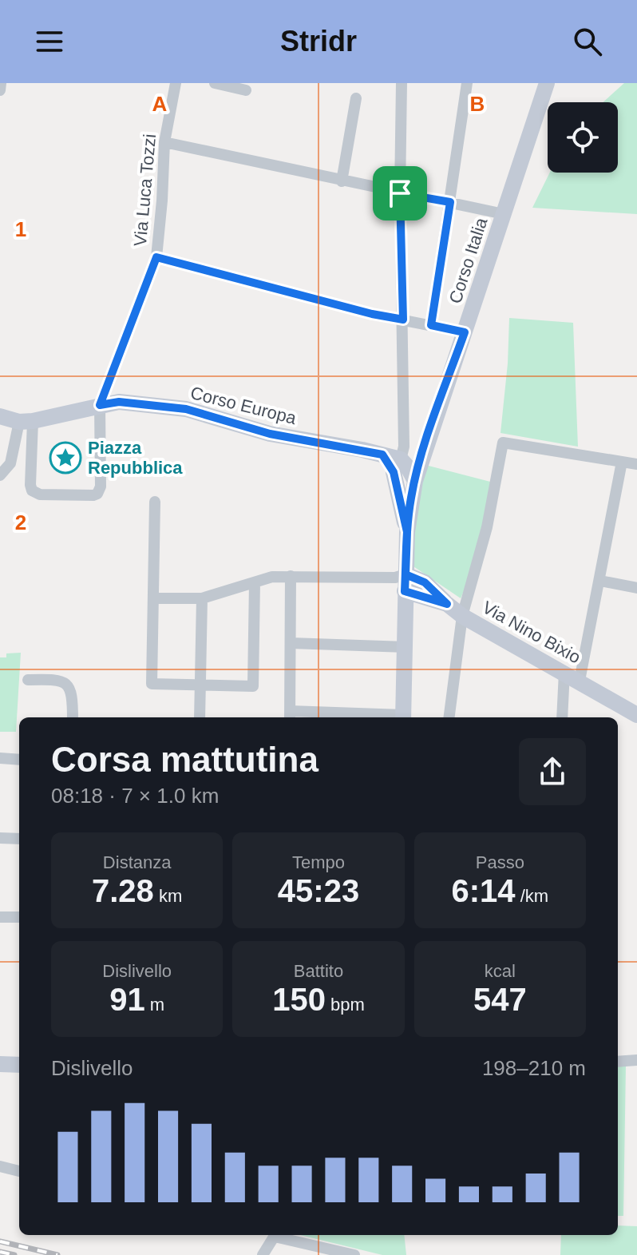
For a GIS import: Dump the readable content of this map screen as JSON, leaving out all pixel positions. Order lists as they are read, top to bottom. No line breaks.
{"streets":{"street":["Via Luca Tozzi","Corso Italia","Corso Europa","Via Nino Bixio"]},"crossings":[["Via Luca Tozzi","Corso Europa"],["Corso Italia","Corso Europa"],["Corso Italia","Via Nino Bixio"]],"places":{"place":["Piazza Repubblica"]},"page":{"header":"Stridr","heading":["Corsa mattutina","08:18 · 7 × 1.0 km"],"stats":[["Distanza","7.28 km"],["Tempo","45:23"],["Passo","6:14 /km"],["Dislivello","91 m"],["Battito","150 bpm"],["kcal","547"]],"chart":["Dislivello","198–210 m"]},"grid":{"columns":["A","B"],"rows":["1","2"]}}
